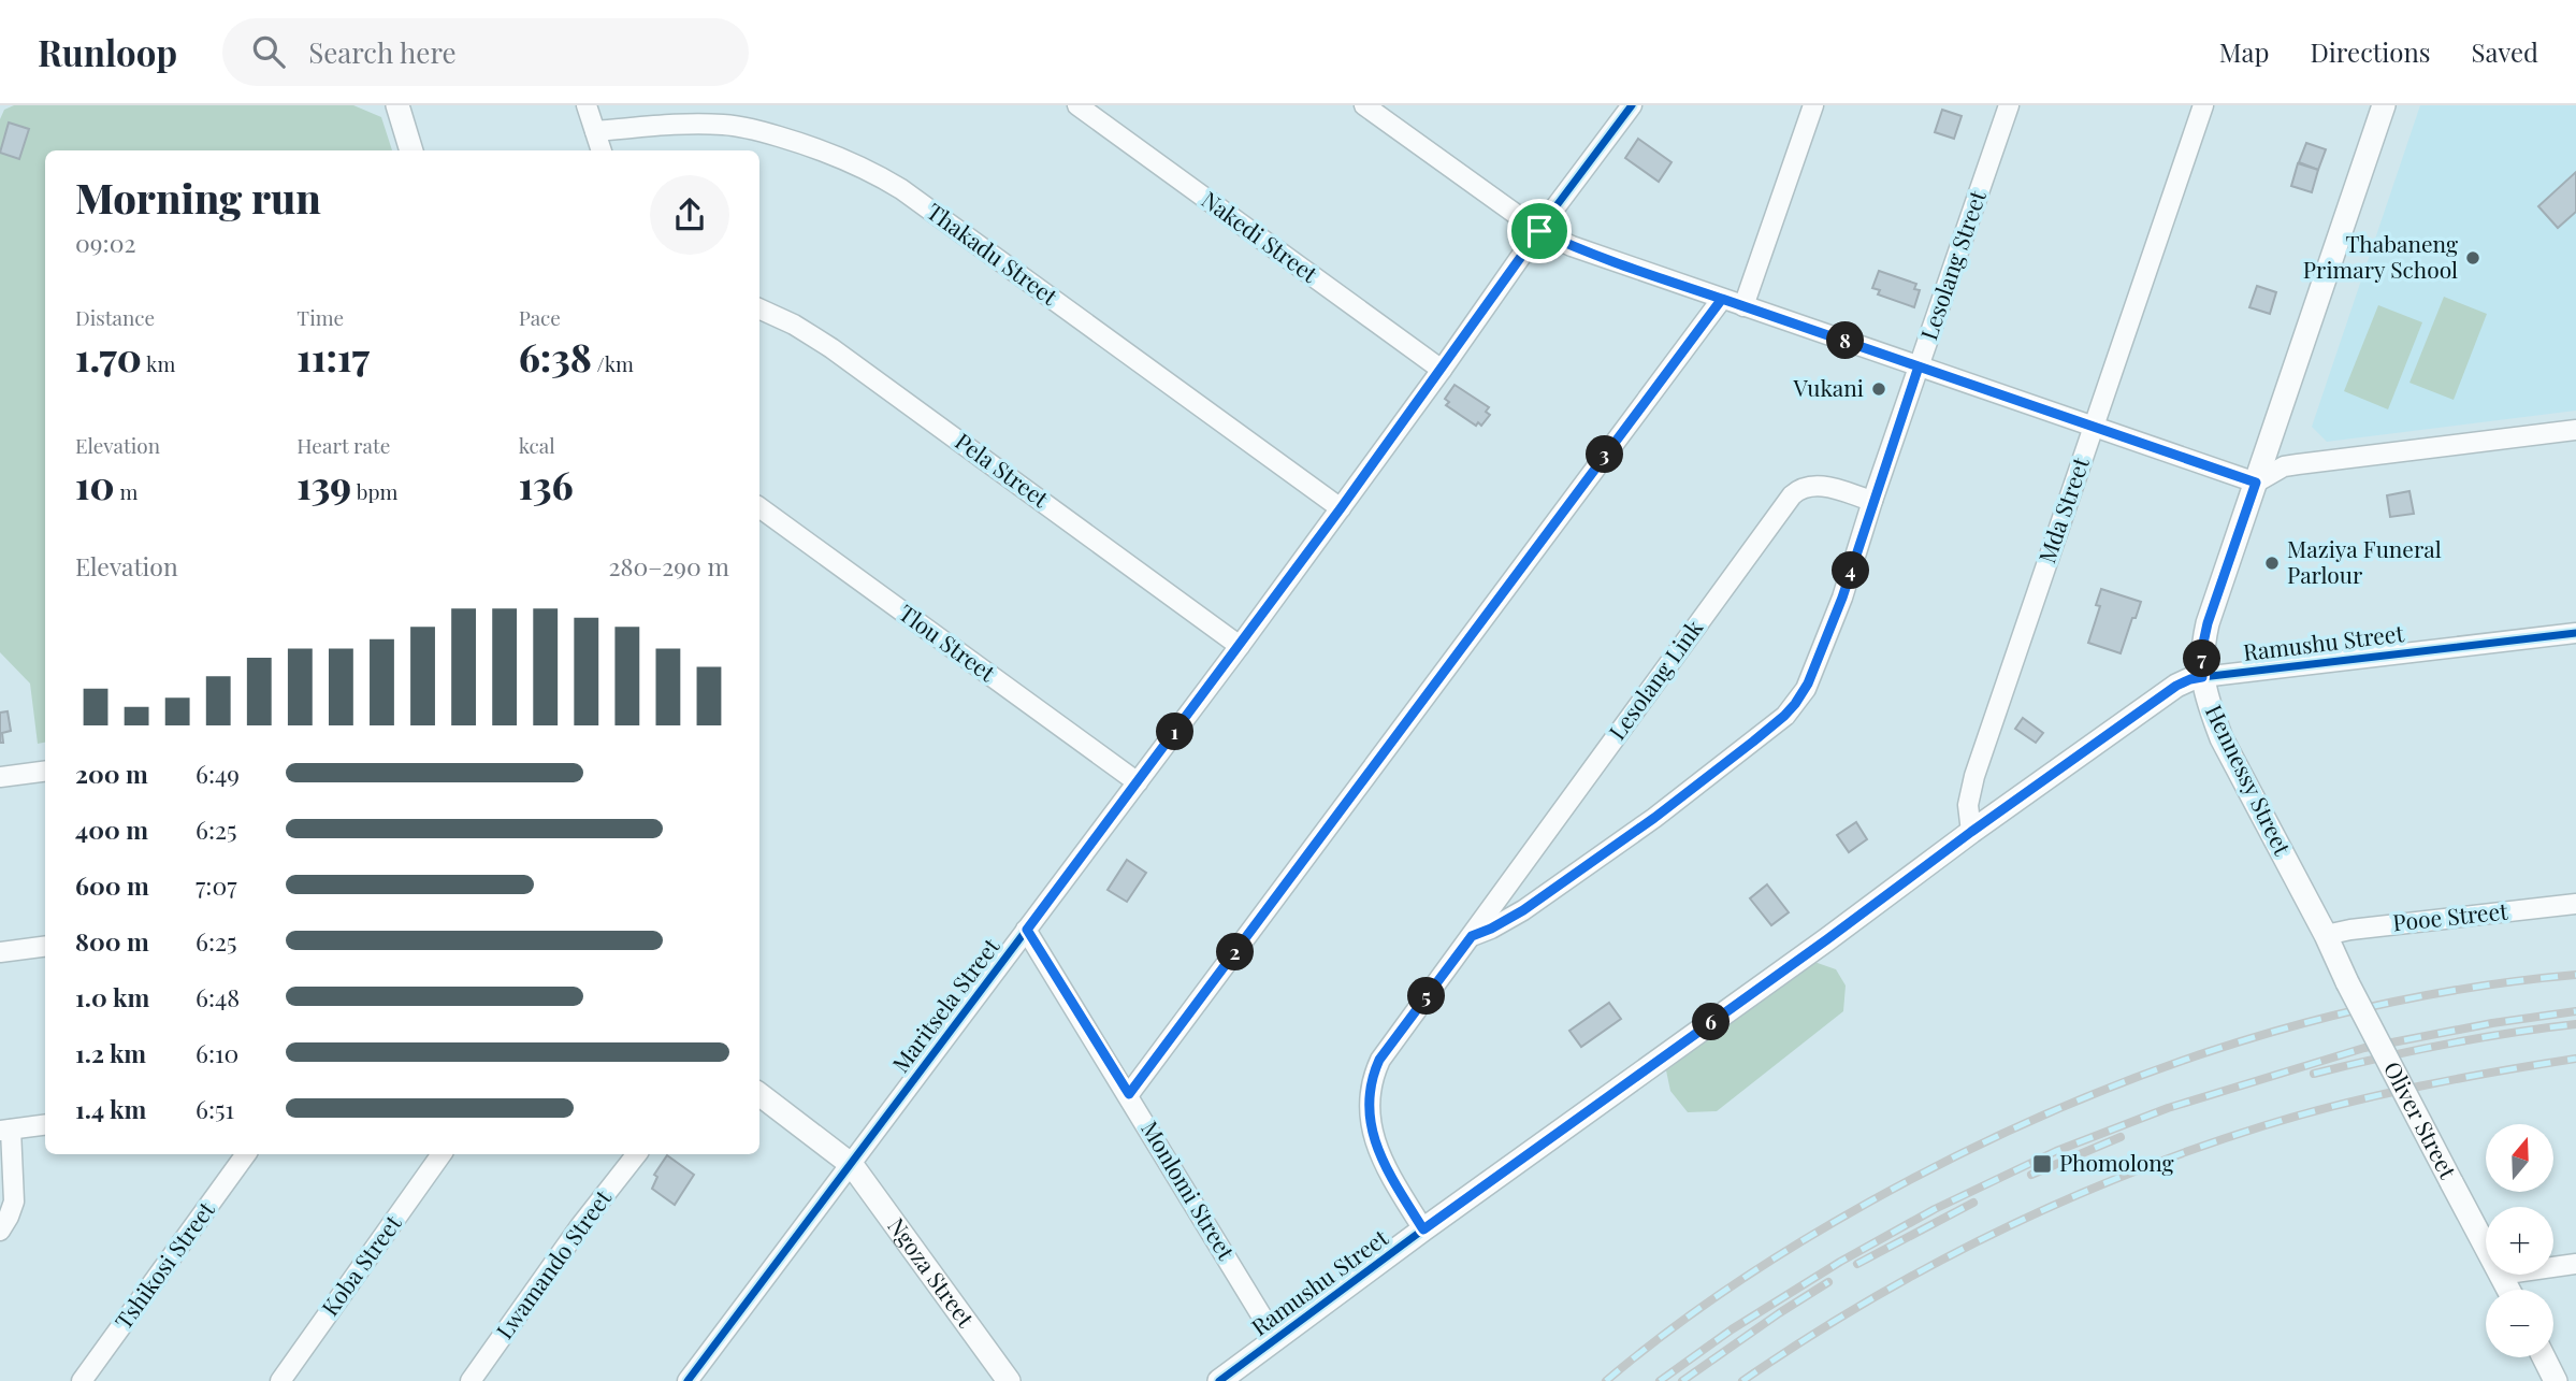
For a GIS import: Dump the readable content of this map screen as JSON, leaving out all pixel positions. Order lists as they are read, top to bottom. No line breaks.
{"streets":{"street":["Nakedi Street","Thakadu Street","Lesolang Street","Pela Street","Mda Street","Tlou Street","Ramushu Street","Lesolang Link","Hennessy Street","Pooe Street","Maritsela Street","Oliver Street","Monlomi Street","Lwamando Street","Tshikosi Street","Koba Street","Ngoza Street"]},"crossings":[["Nakedi Street","Maritsela Street"],["Thakadu Street","Maritsela Street"],["Lesolang Street","Ramushu Street"],["Lesolang Street","Lesolang Link"],["Pela Street","Maritsela Street"],["Mda Street","Ramushu Street"],["Tlou Street","Maritsela Street"],["Ramushu Street","Hennessy Street"],["Ramushu Street","Monlomi Street"],["Hennessy Street","Pooe Street"],["Hennessy Street","Oliver Street"],["Pooe Street","Oliver Street"],["Maritsela Street","Monlomi Street"],["Maritsela Street","Ngoza Street"]],"places":{"other":["Thabaneng Primary School","Vukani","Maziya Funeral Parlour"],"transit":["Phomolong"]},"north":"top","page":{"header":"Runloop","search":"Search here","nav":["Map","Directions","Saved"],"heading":["Morning run","09:02"],"stats":[["Distance","1.70 km"],["Time","11:17"],["Pace","6:38 /km"],["Elevation","10 m"],["Heart rate","139 bpm"],["kcal","136"]],"pins":["8","3","4","7","1","2","5","6"],"chart":["Elevation","280–290 m"],"list":[{"name":"200 m","note":"6:49"},{"name":"400 m","note":"6:25"},{"name":"600 m","note":"7:07"},{"name":"800 m","note":"6:25"},{"name":"1.0 km","note":"6:48"},{"name":"1.2 km","note":"6:10"},{"name":"1.4 km","note":"6:51"}],"map_buttons":["+","−"]}}
